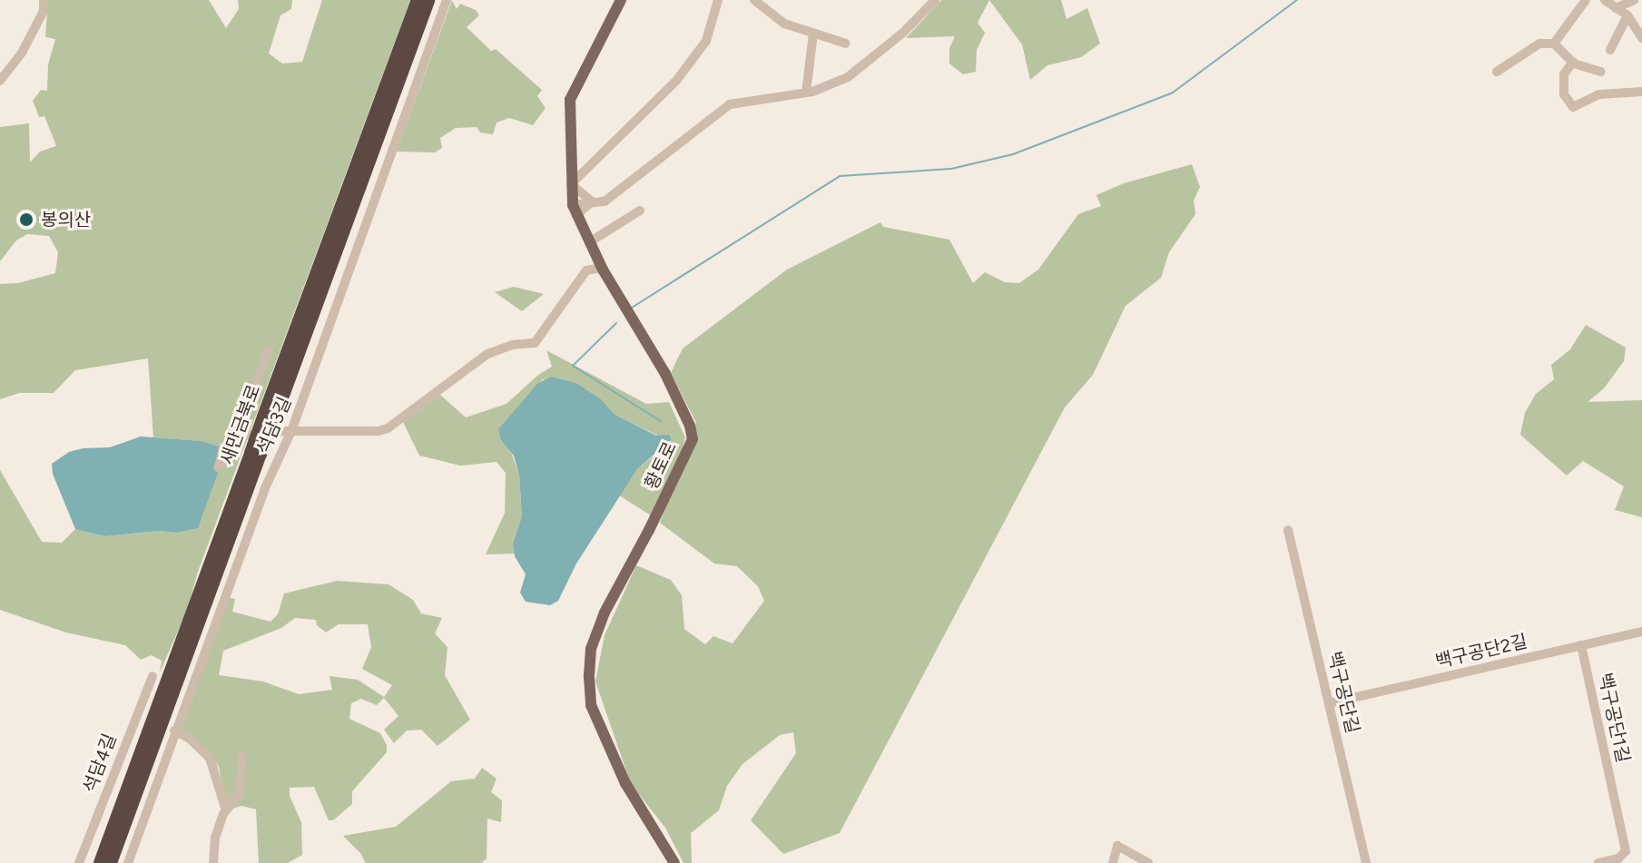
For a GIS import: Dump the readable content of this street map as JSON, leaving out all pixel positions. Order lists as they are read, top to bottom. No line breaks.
{"streets":{"highway":["새만금북로"],"main road":["황토로"],"street":["석담3길","백구공단2길","백구공단길","백구공단1길","석담4길"]},"crossings":[["백구공단2길","백구공단길"],["백구공단2길","백구공단1길"]],"places":["봉의산"]}
